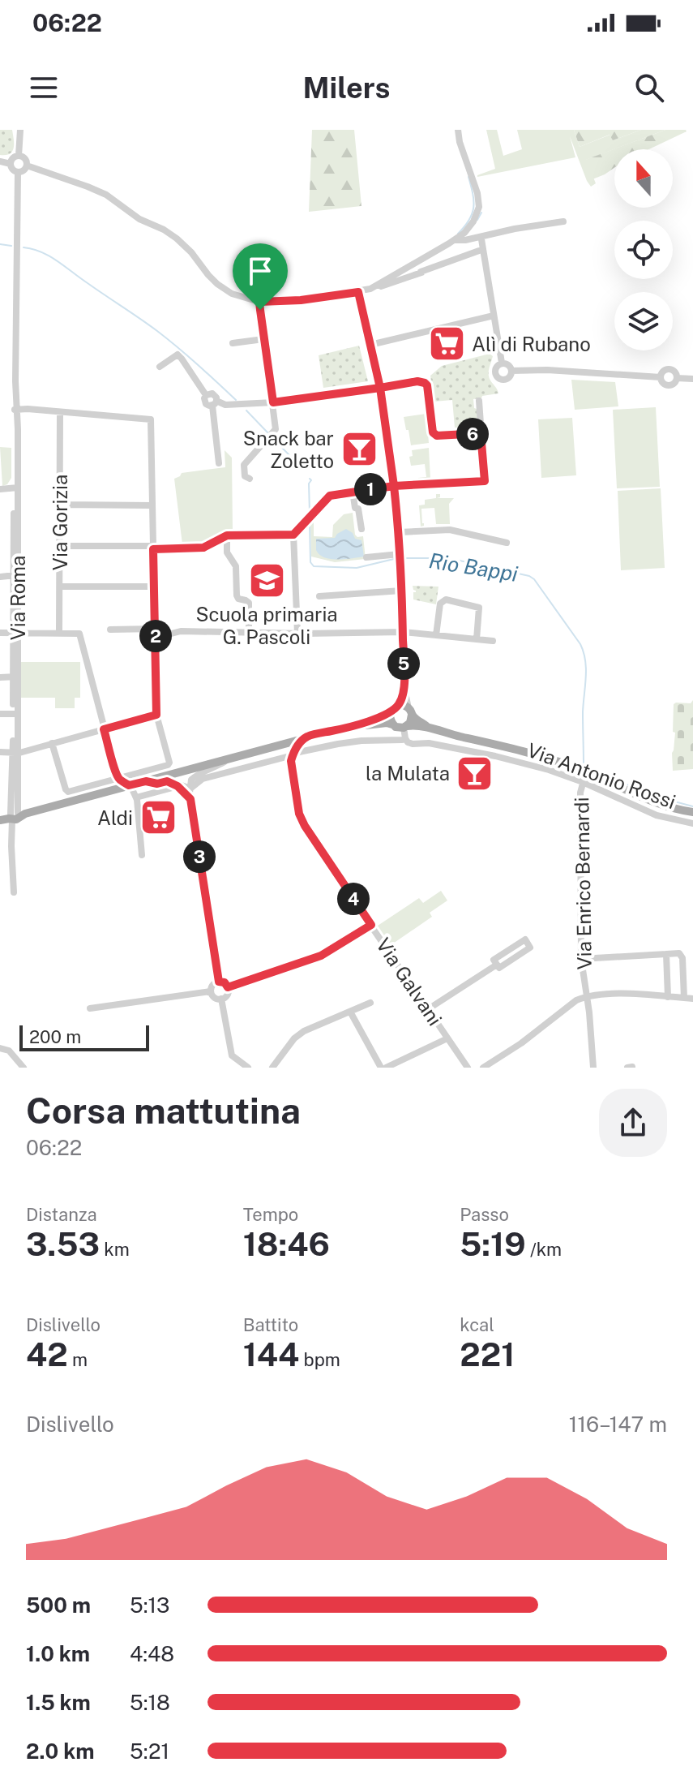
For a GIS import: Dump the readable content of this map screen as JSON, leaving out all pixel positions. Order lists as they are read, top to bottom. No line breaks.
{"streets":{"main road":["Via Antonio Rossi"],"street":["Via Gorizia","Via Roma","Via Enrico Bernardi","Via Galvani"]},"crossings":[["Via Roma","Via Antonio Rossi"],["Via Antonio Rossi","Via Enrico Bernardi"],["Via Antonio Rossi","Via Galvani"]],"water":["Rio Bappi"],"places":{"supermarket":["Alì di Rubano","Aldi"],"bar":["Snack bar Zoletto","la Mulata"],"school or university":["Scuola primaria G. Pascoli"]},"scale_bar":"200 m","north":"top","page":{"status":"06:22","header":"Milers","pins":["6","1","2","5","3","4"],"scale":"200 m","heading":["Corsa mattutina","06:22"],"stats":[["Distanza","3.53 km"],["Tempo","18:46"],["Passo","5:19 /km"],["Dislivello","42 m"],["Battito","144 bpm"],["kcal","221"]],"chart":["Dislivello","116–147 m"],"list":[{"name":"500 m","note":"5:13"},{"name":"1.0 km","note":"4:48"},{"name":"1.5 km","note":"5:18"},{"name":"2.0 km","note":"5:21"}]}}
